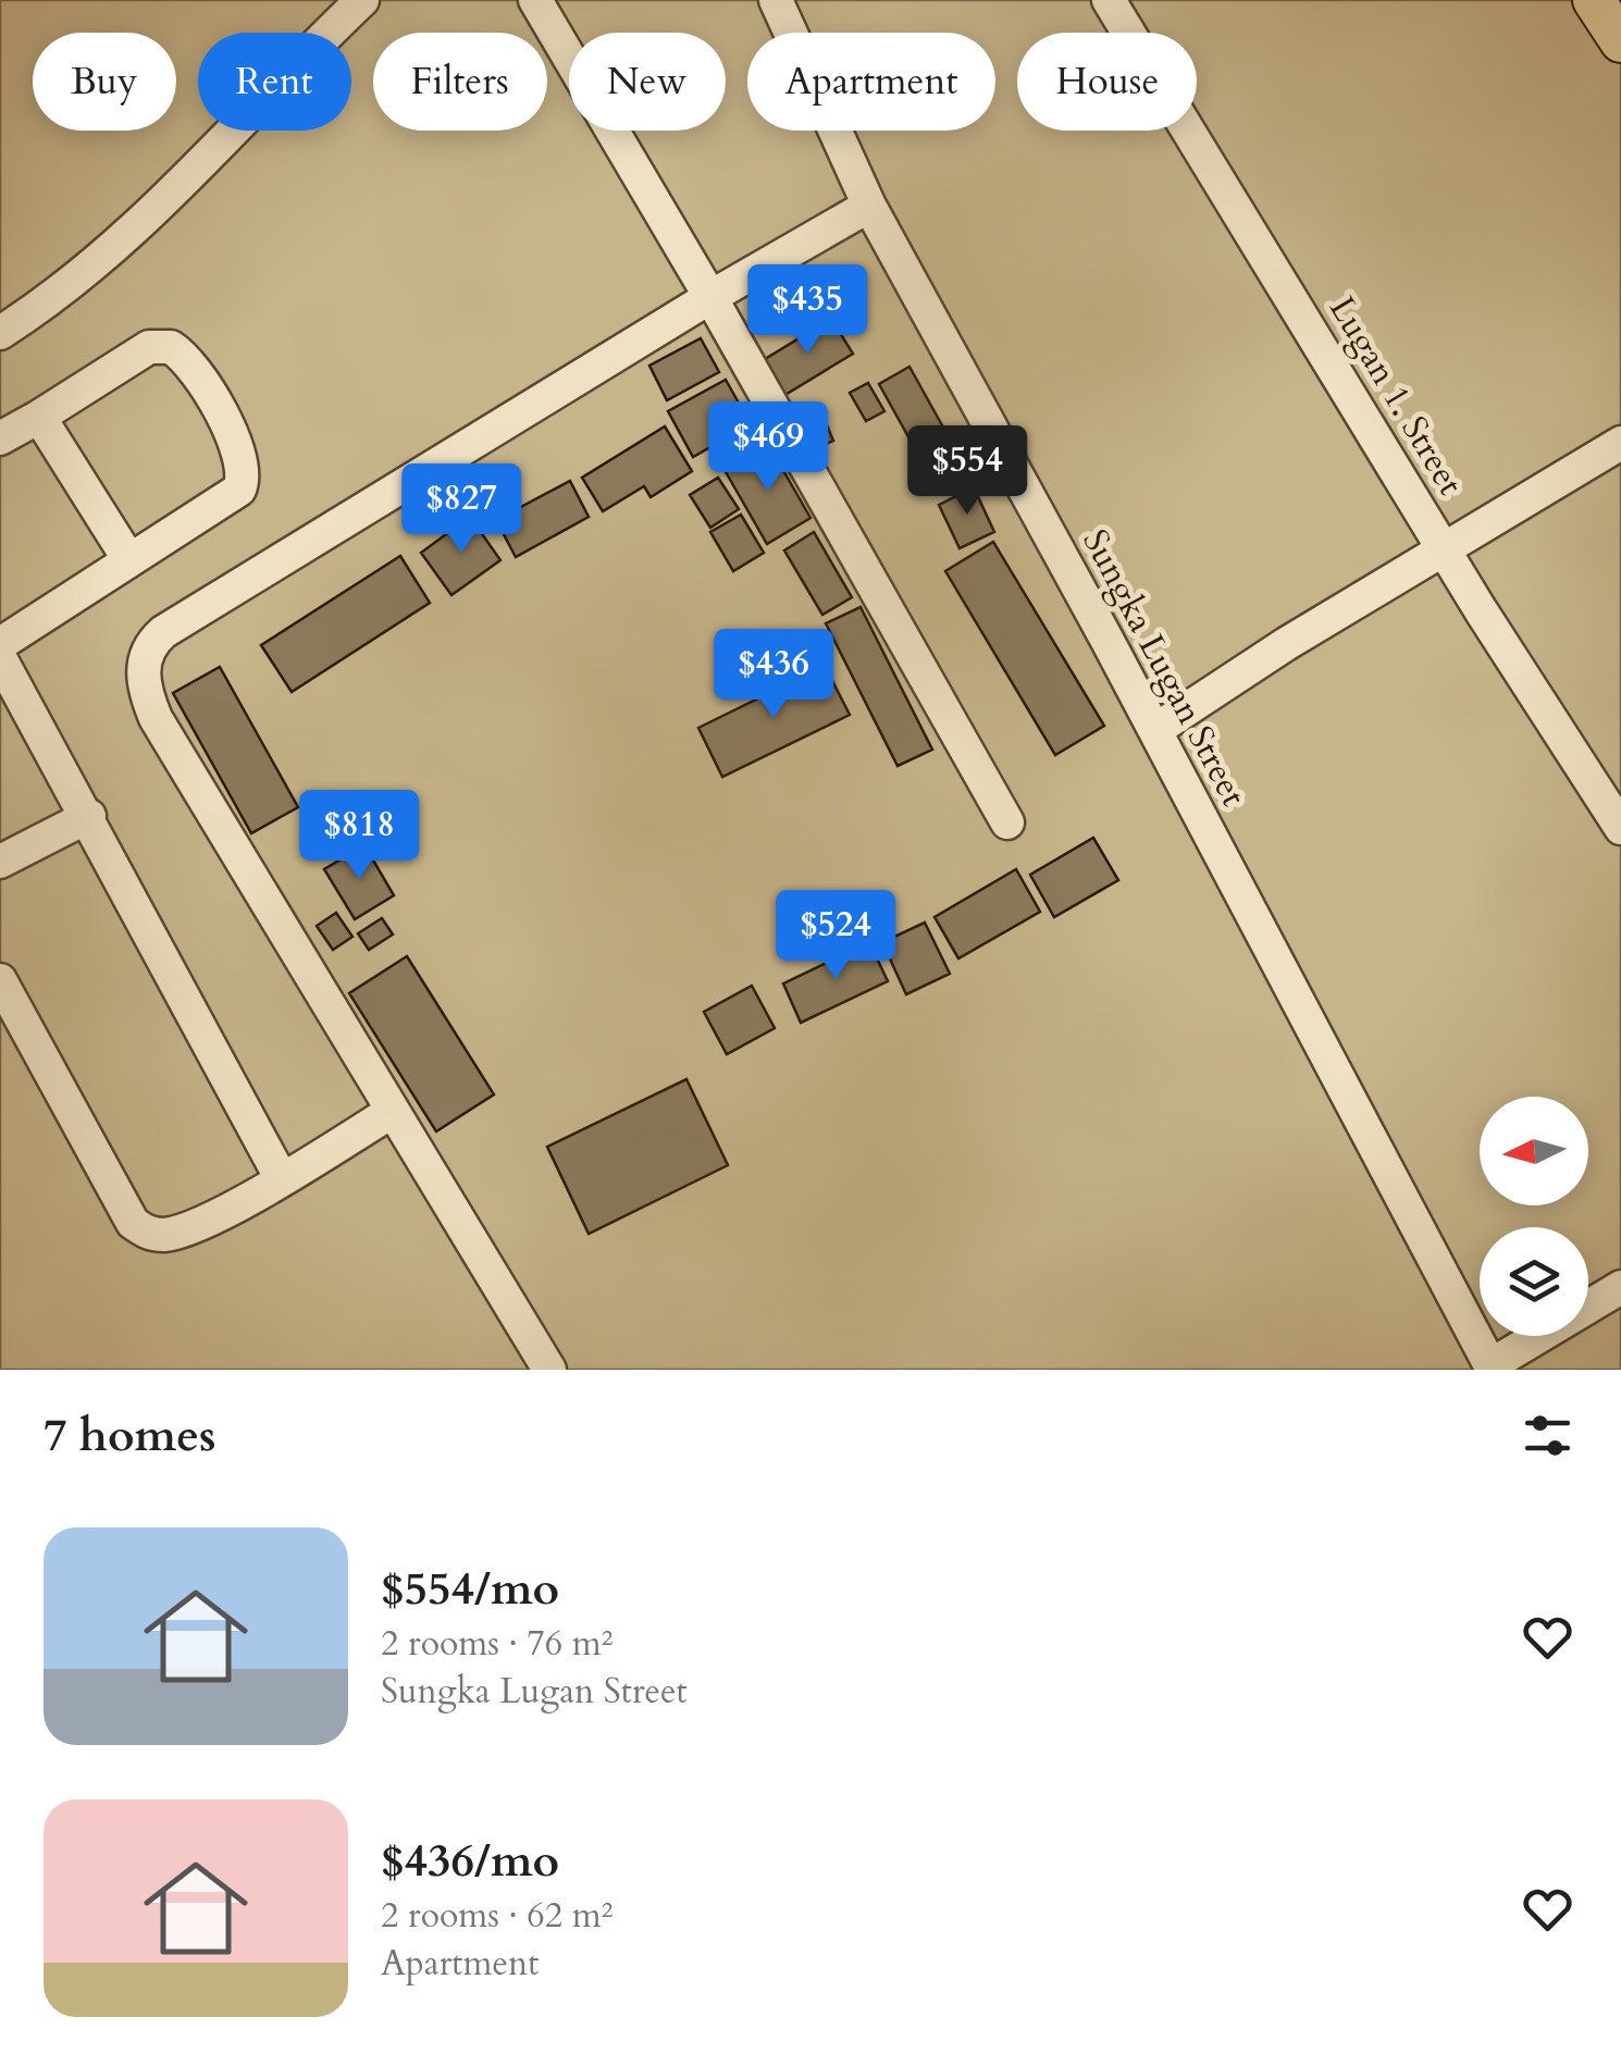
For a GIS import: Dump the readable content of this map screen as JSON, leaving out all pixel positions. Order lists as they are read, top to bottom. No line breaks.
{"streets":{"street":["Lugan 1. Street","Sungka Lugan Street"]},"north":"left","page":{"chip":["Buy","Rent","Filters","New","Apartment","House"],"price":["$435","$469","$554","$827","$436","$818","$524"],"heading":"7 homes","list":[{"name":"$554/mo","note":"2 rooms · 76 m² · Sungka Lugan Street"},{"name":"$436/mo","note":"2 rooms · 62 m² · Apartment"}]}}
